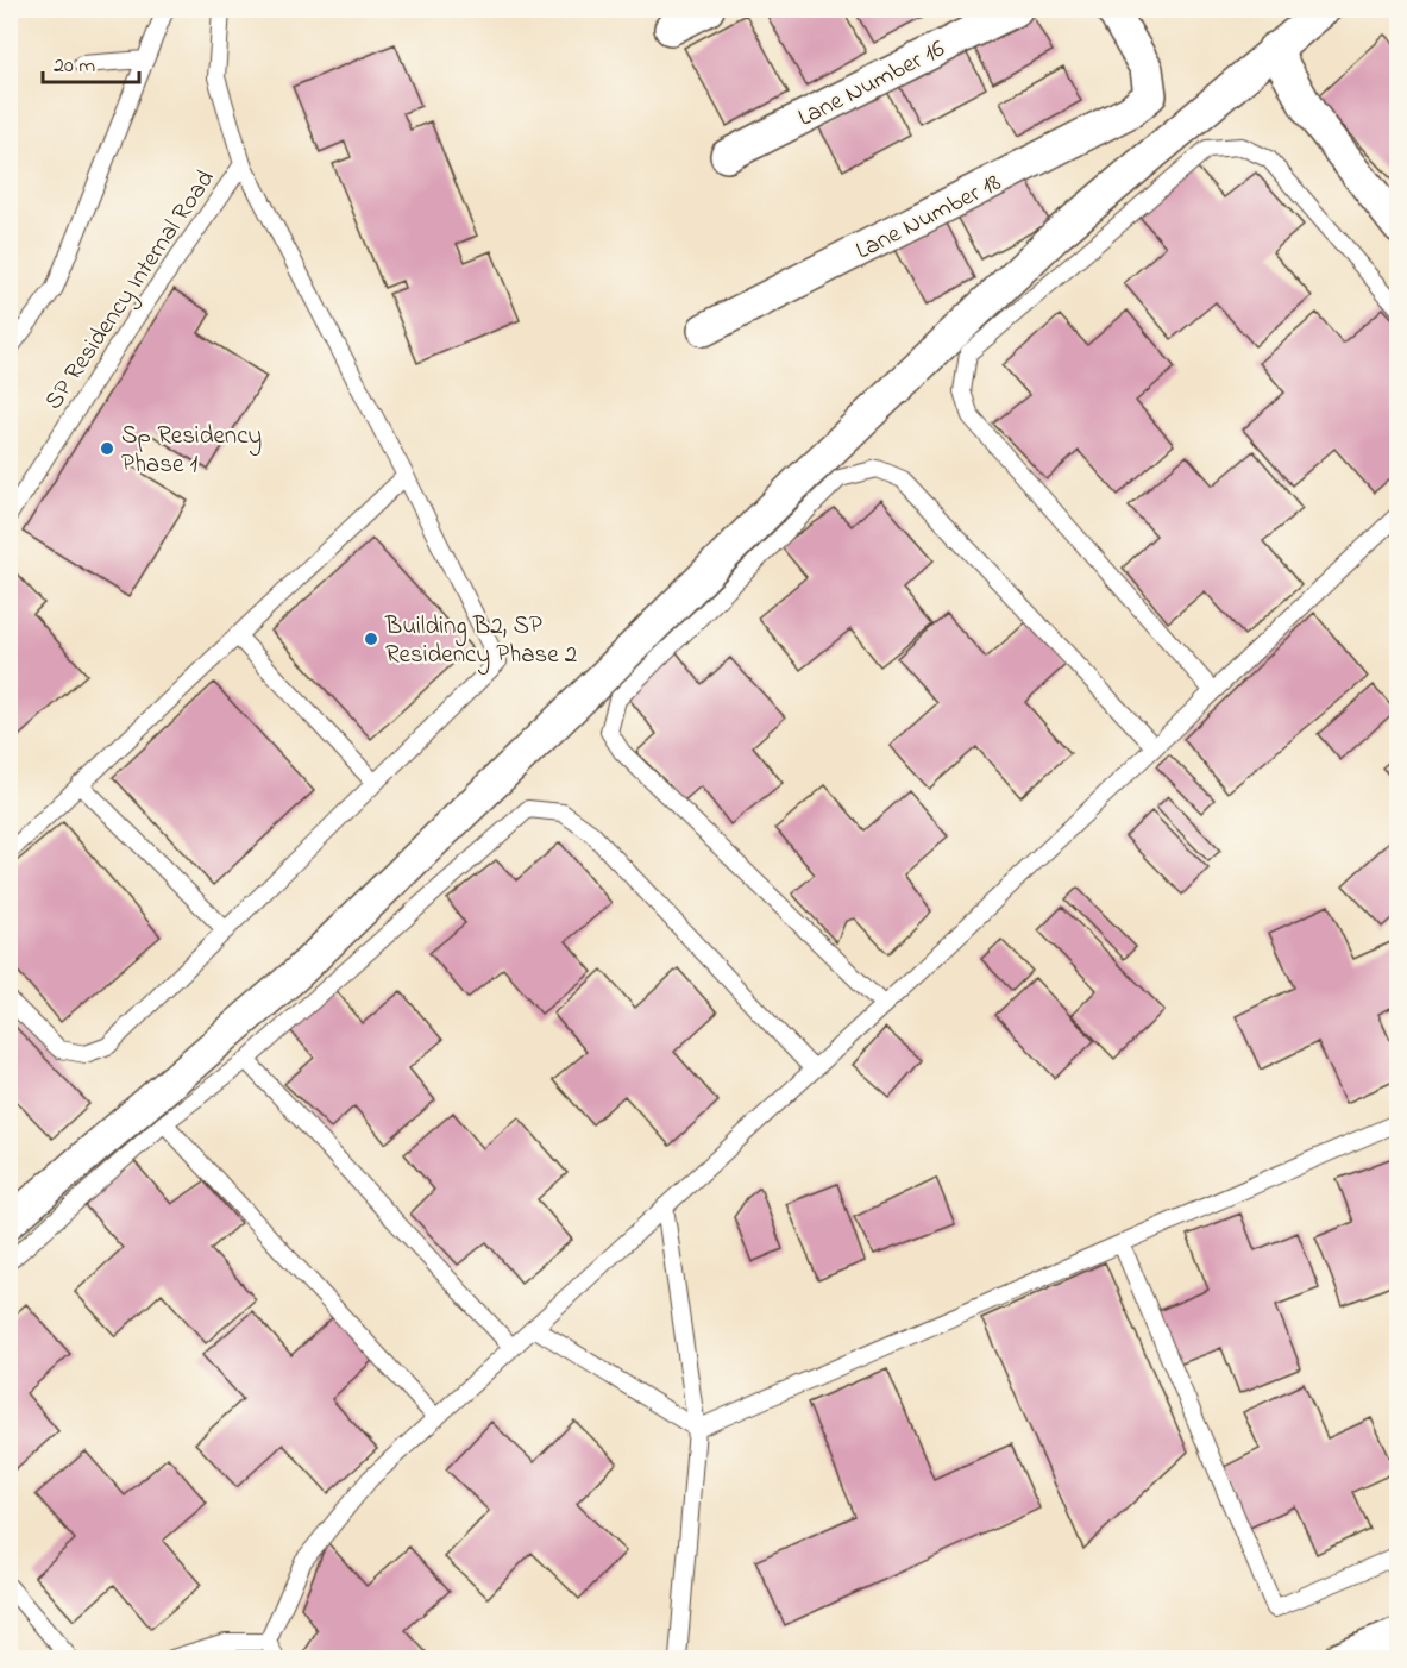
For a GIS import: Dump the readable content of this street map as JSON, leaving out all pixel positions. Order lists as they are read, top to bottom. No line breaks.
{"streets":{"street":["Lane Number 16","Lane Number 18"],"lane":["SP Residency Internal Road"]},"places":["Sp Residency Phase 1","Building B2, SP Residency Phase 2"],"scale_bar":"20 m"}
